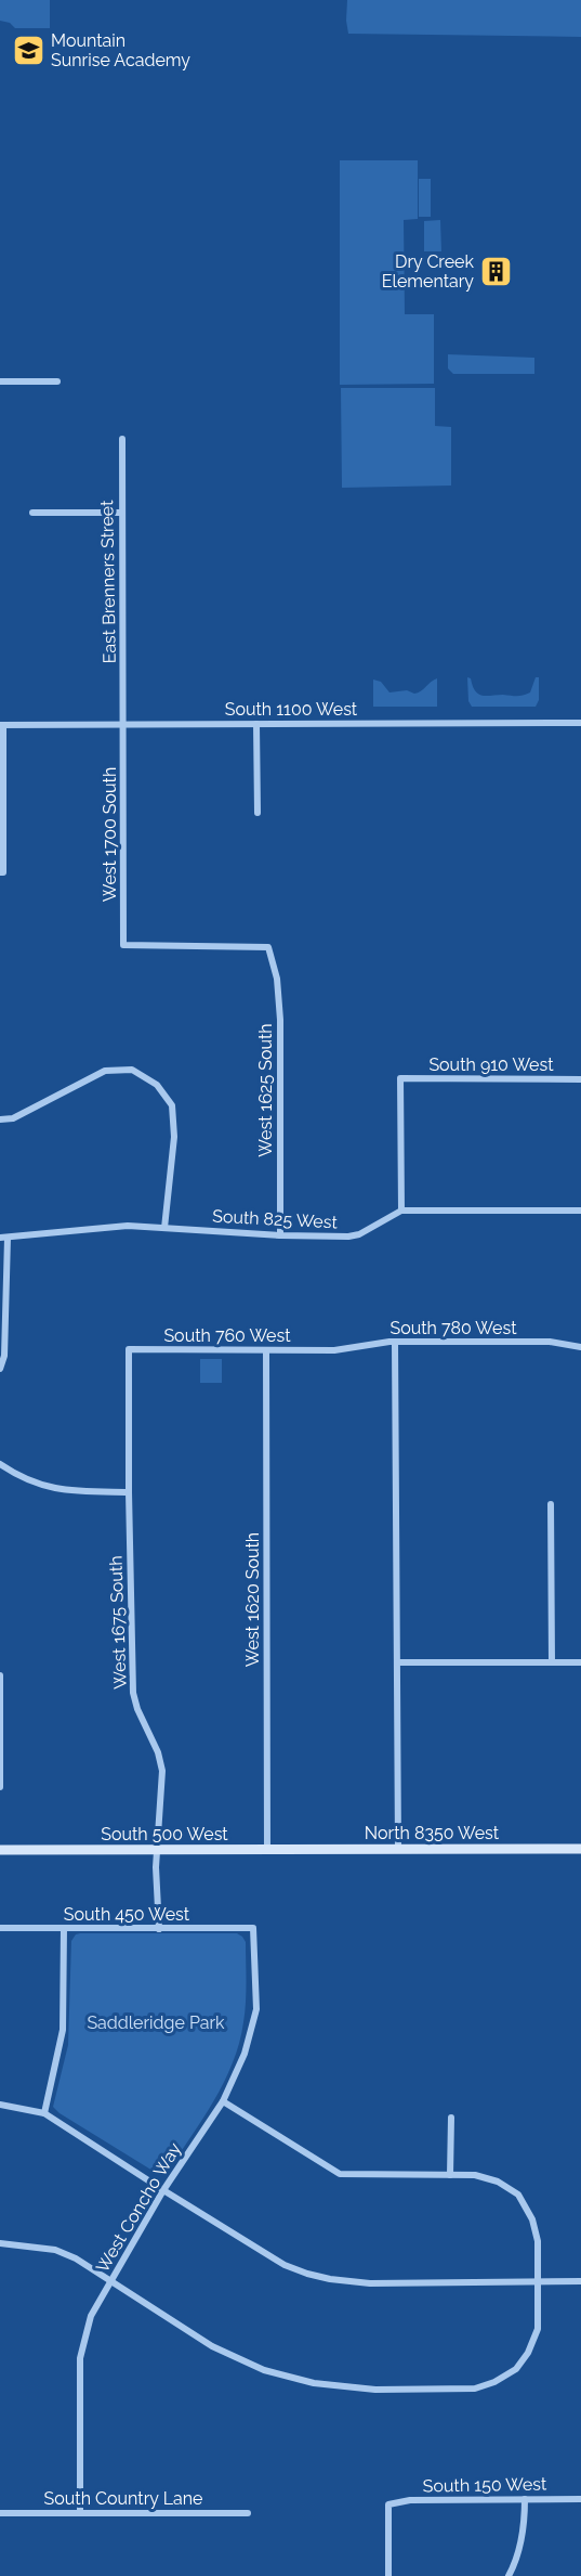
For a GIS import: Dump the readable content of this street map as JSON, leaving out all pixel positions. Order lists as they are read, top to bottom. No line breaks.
{"streets":{"street":["East Brenners Street","South 1100 West","West 1700 South","South 910 West","West 1625 South","South 825 West","South 780 West","South 760 West","West 1620 South","West 1675 South","North 8350 West","South 500 West","South 450 West","West Concho Way","South 150 West","South Country Lane"]},"crossings":[["East Brenners Street","South 1100 West"],["East Brenners Street","West 1700 South"],["South 1100 West","West 1700 South"],["West 1700 South","West 1625 South"],["South 910 West","South 825 West"],["West 1625 South","South 825 West"],["South 780 West","South 760 West"],["South 760 West","West 1620 South"],["South 760 West","West 1675 South"],["West 1620 South","South 500 West"],["West 1675 South","South 500 West"],["West 1675 South","South 450 West"],["North 8350 West","South 500 West"],["South 450 West","West Concho Way"],["West Concho Way","South Country Lane"]],"parks":["Saddleridge Park"],"places":{"school or university":["Mountain Sunrise Academy"],"building":["Dry Creek Elementary"]}}
